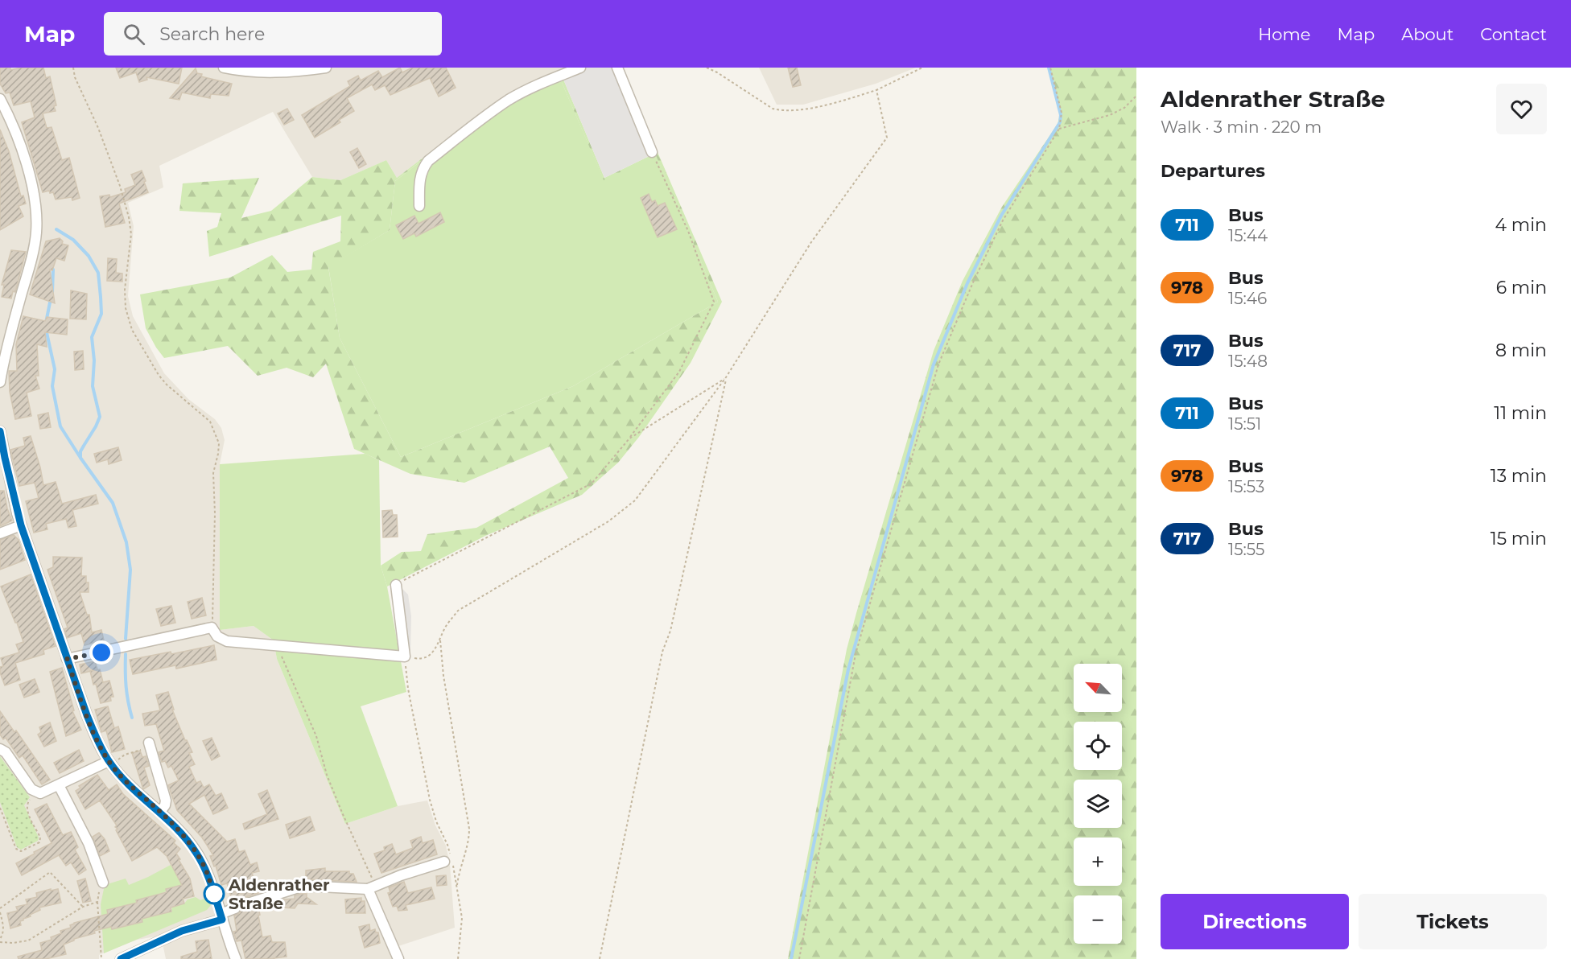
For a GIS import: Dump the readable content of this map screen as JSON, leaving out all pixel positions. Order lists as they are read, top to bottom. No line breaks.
{"places":["Aldenrather Straße"],"lines":["bus line 711"],"north":"top left","page":{"header":"Map","search":"Search here","nav":["Home","Map","About","Contact"],"heading":[["Aldenrather Straße","Walk · 3 min · 220 m"],"Departures"],"list":[{"mark":"711","name":"Bus","note":"15:44","value":"4 min"},{"mark":"978","name":"Bus","note":"15:46","value":"6 min"},{"mark":"717","name":"Bus","note":"15:48","value":"8 min"},{"mark":"711","name":"Bus","note":"15:51","value":"11 min"},{"mark":"978","name":"Bus","note":"15:53","value":"13 min"},{"mark":"717","name":"Bus","note":"15:55","value":"15 min"}],"map_buttons":["+","−"],"buttons":["Directions","Tickets"]}}
